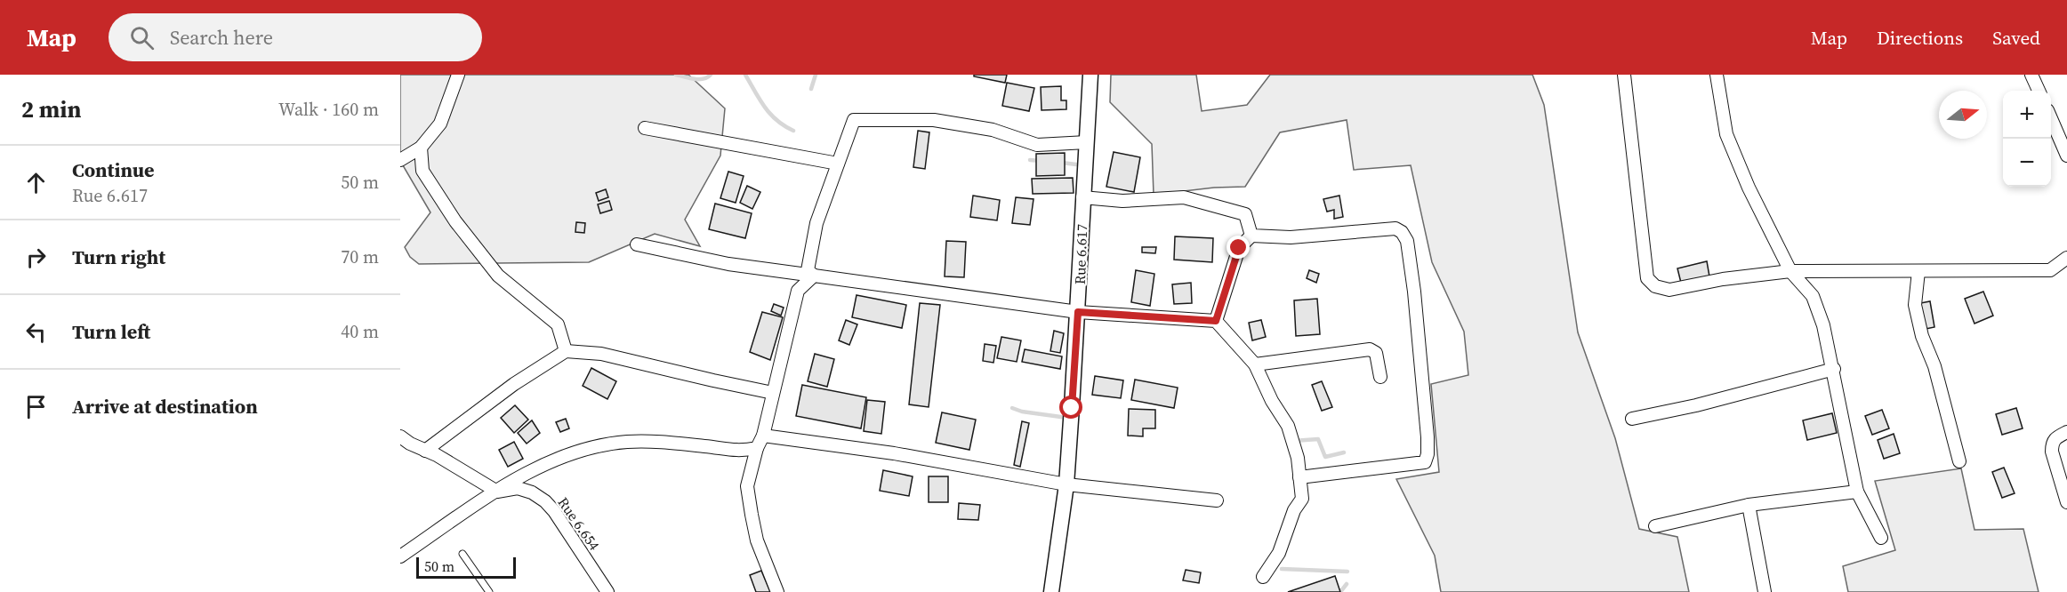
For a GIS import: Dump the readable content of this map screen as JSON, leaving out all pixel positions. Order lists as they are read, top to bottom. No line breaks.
{"streets":{"street":["Rue 6.617","Rue 6.654"]},"scale_bar":"50 m","north":"right","page":{"header":"Map","search":"Search here","nav":["Map","Directions","Saved"],"heading":["2 min","Walk · 160 m"],"map_buttons":["+","−"],"list":[["Continue","Rue 6.617","50 m"],["Turn right","70 m"],["Turn left","40 m"],"Arrive at destination"],"scale":"50 m"}}
